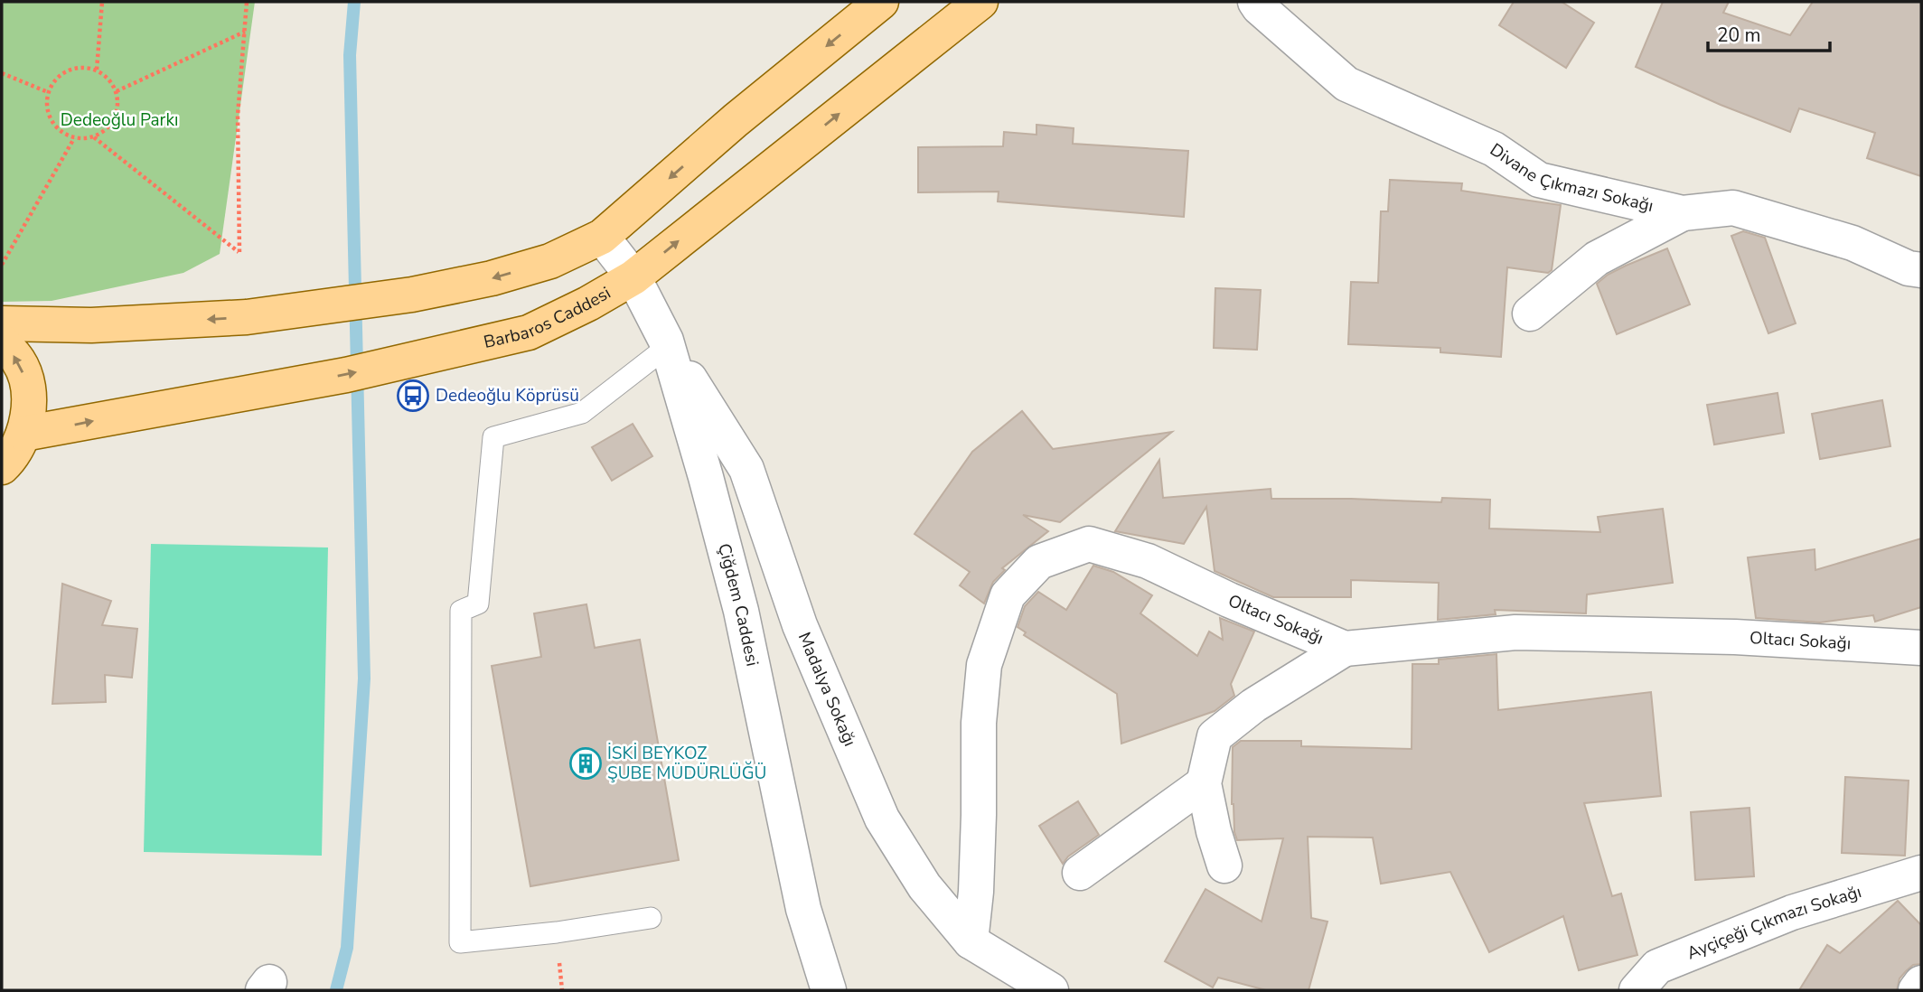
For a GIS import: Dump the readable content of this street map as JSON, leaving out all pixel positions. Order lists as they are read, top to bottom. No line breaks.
{"streets":{"main road":["Barbaros Caddesi"],"street":["Divane Çıkmazı Sokağı","Çiğdem Caddesi","Oltacı Sokağı","Madalya Sokağı","Ayçiçeği Çıkmazı Sokağı"]},"crossings":[["Barbaros Caddesi","Çiğdem Caddesi"],["Çiğdem Caddesi","Madalya Sokağı"],["Oltacı Sokağı","Madalya Sokağı"]],"parks":["Dedeoğlu Parkı"],"places":{"bus stop":["Dedeoğlu Köprüsü"],"building":["İSKİ BEYKOZ ŞUBE MÜDÜRLÜĞÜ"]},"scale_bar":"20 m"}
